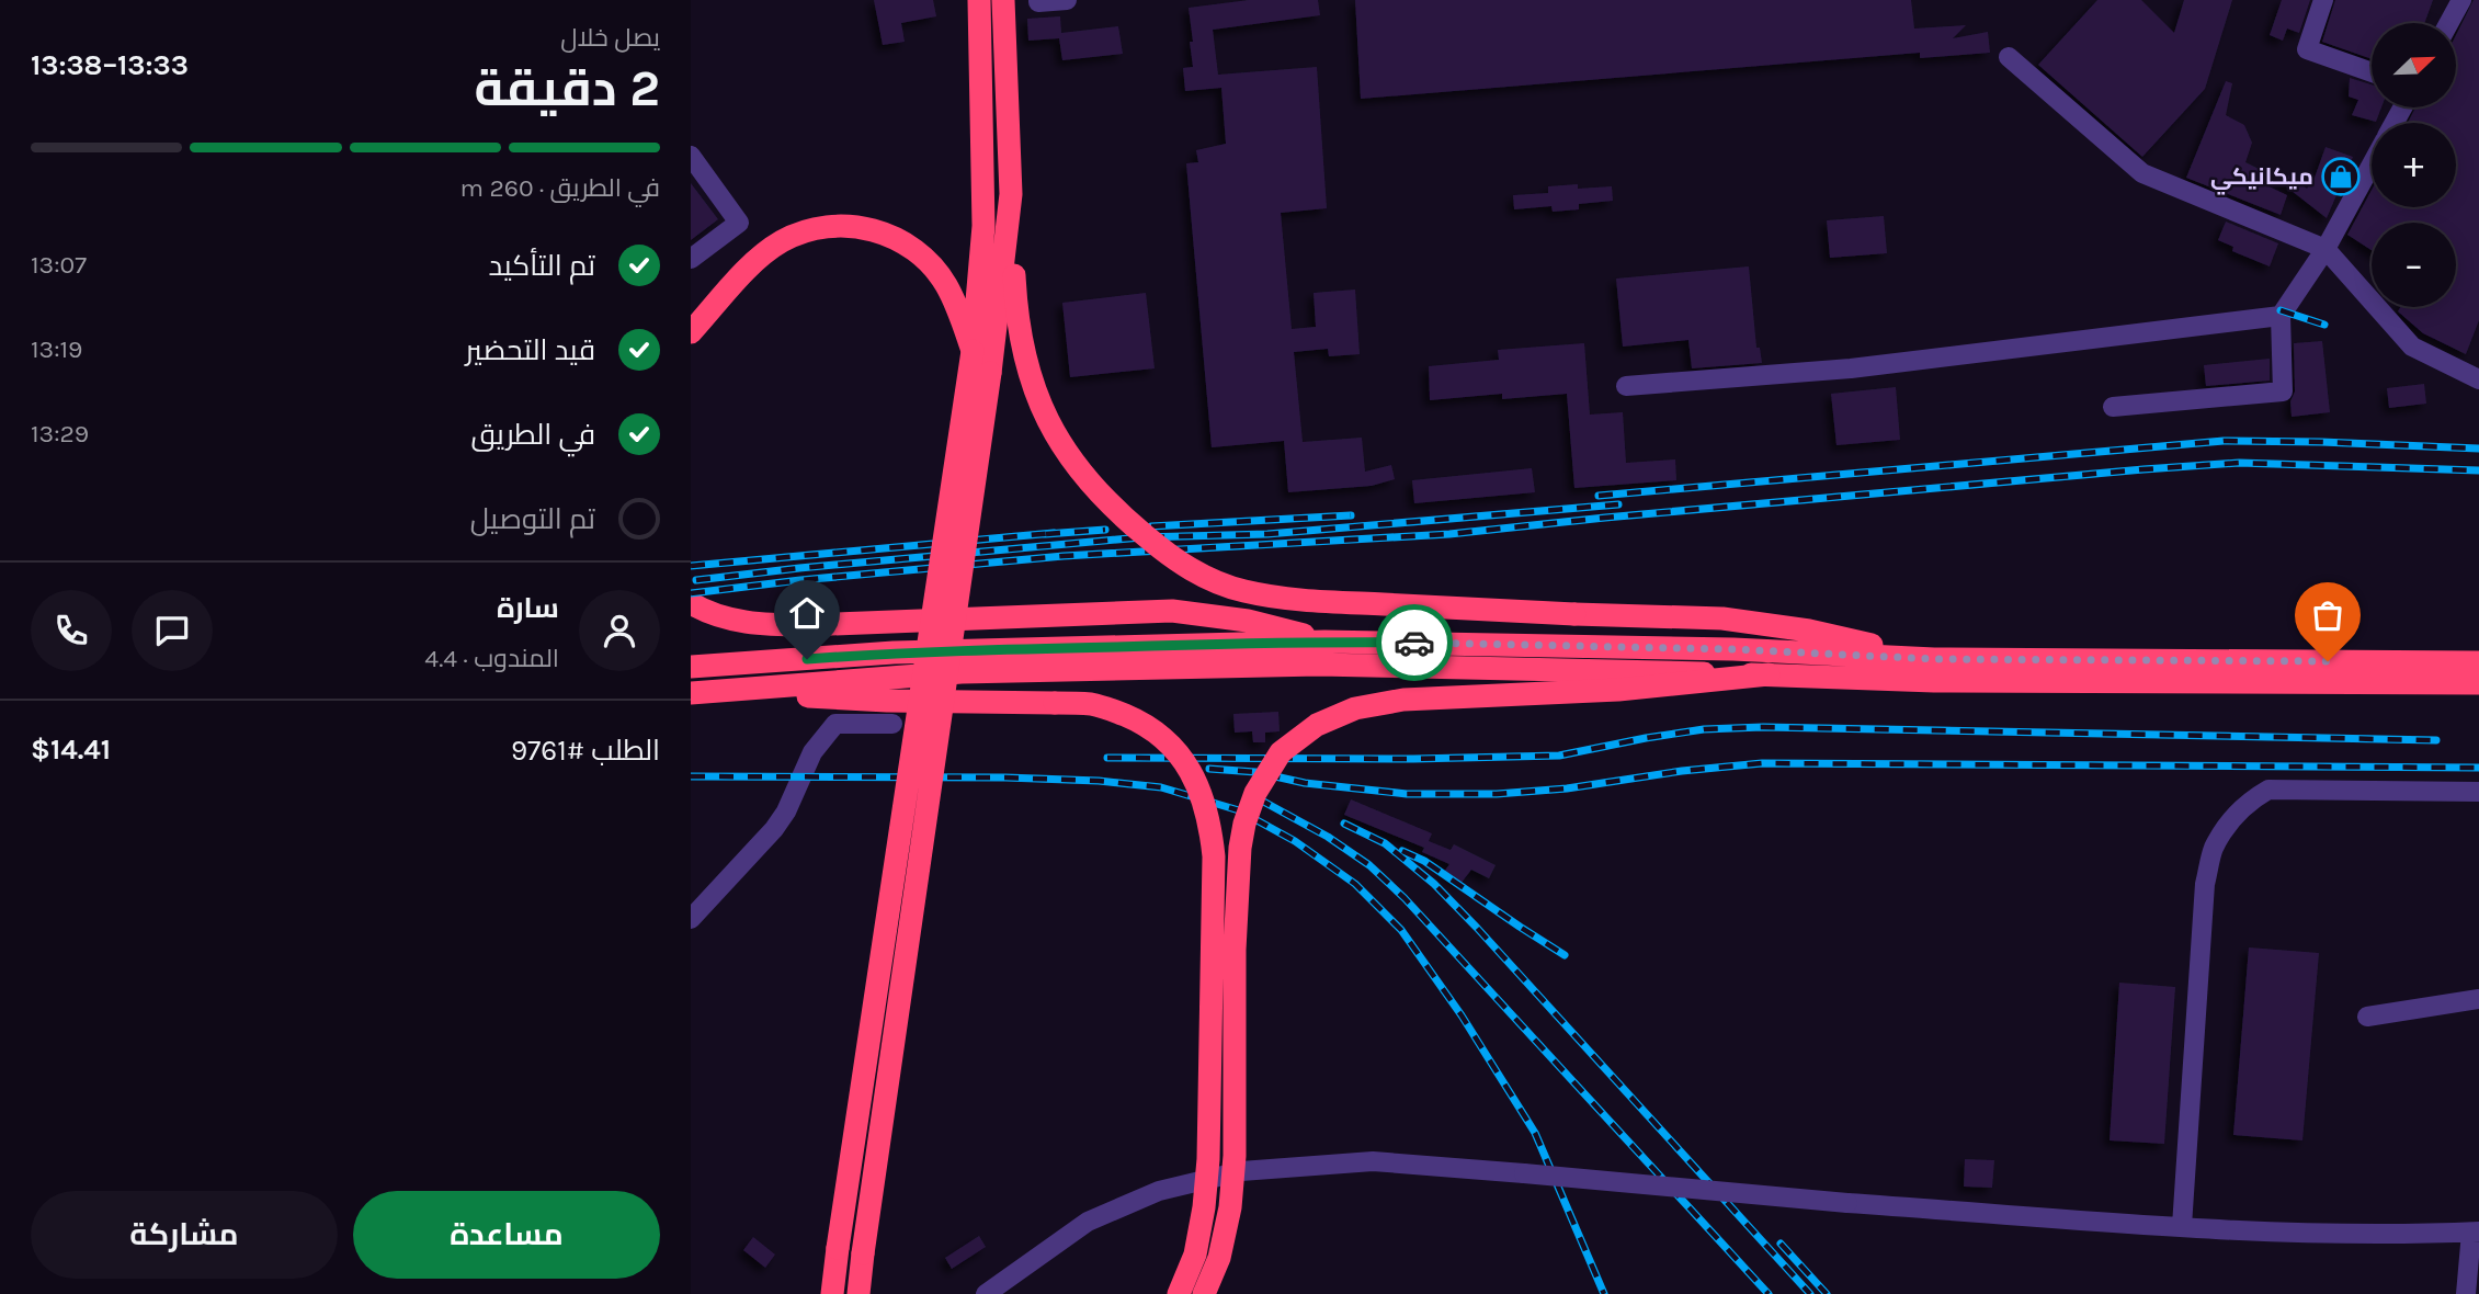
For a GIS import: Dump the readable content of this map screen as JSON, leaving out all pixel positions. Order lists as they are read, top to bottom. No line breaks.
{"places":{"shop":["ميكانيكي"]},"north":"top right","page":{"heading":["2 دقيقة","يصل خلال","13:33–13:38"],"panel":["سارة","المندوب · 4.4","الطلب #9761","$14.41"],"map_buttons":["+","−"],"bar":"في الطريق · 260 m","list":[["تم التأكيد","13:07"],["قيد التحضير","13:19"],["في الطريق","13:29"],"تم التوصيل"],"buttons":["مساعدة","مشاركة"]}}
